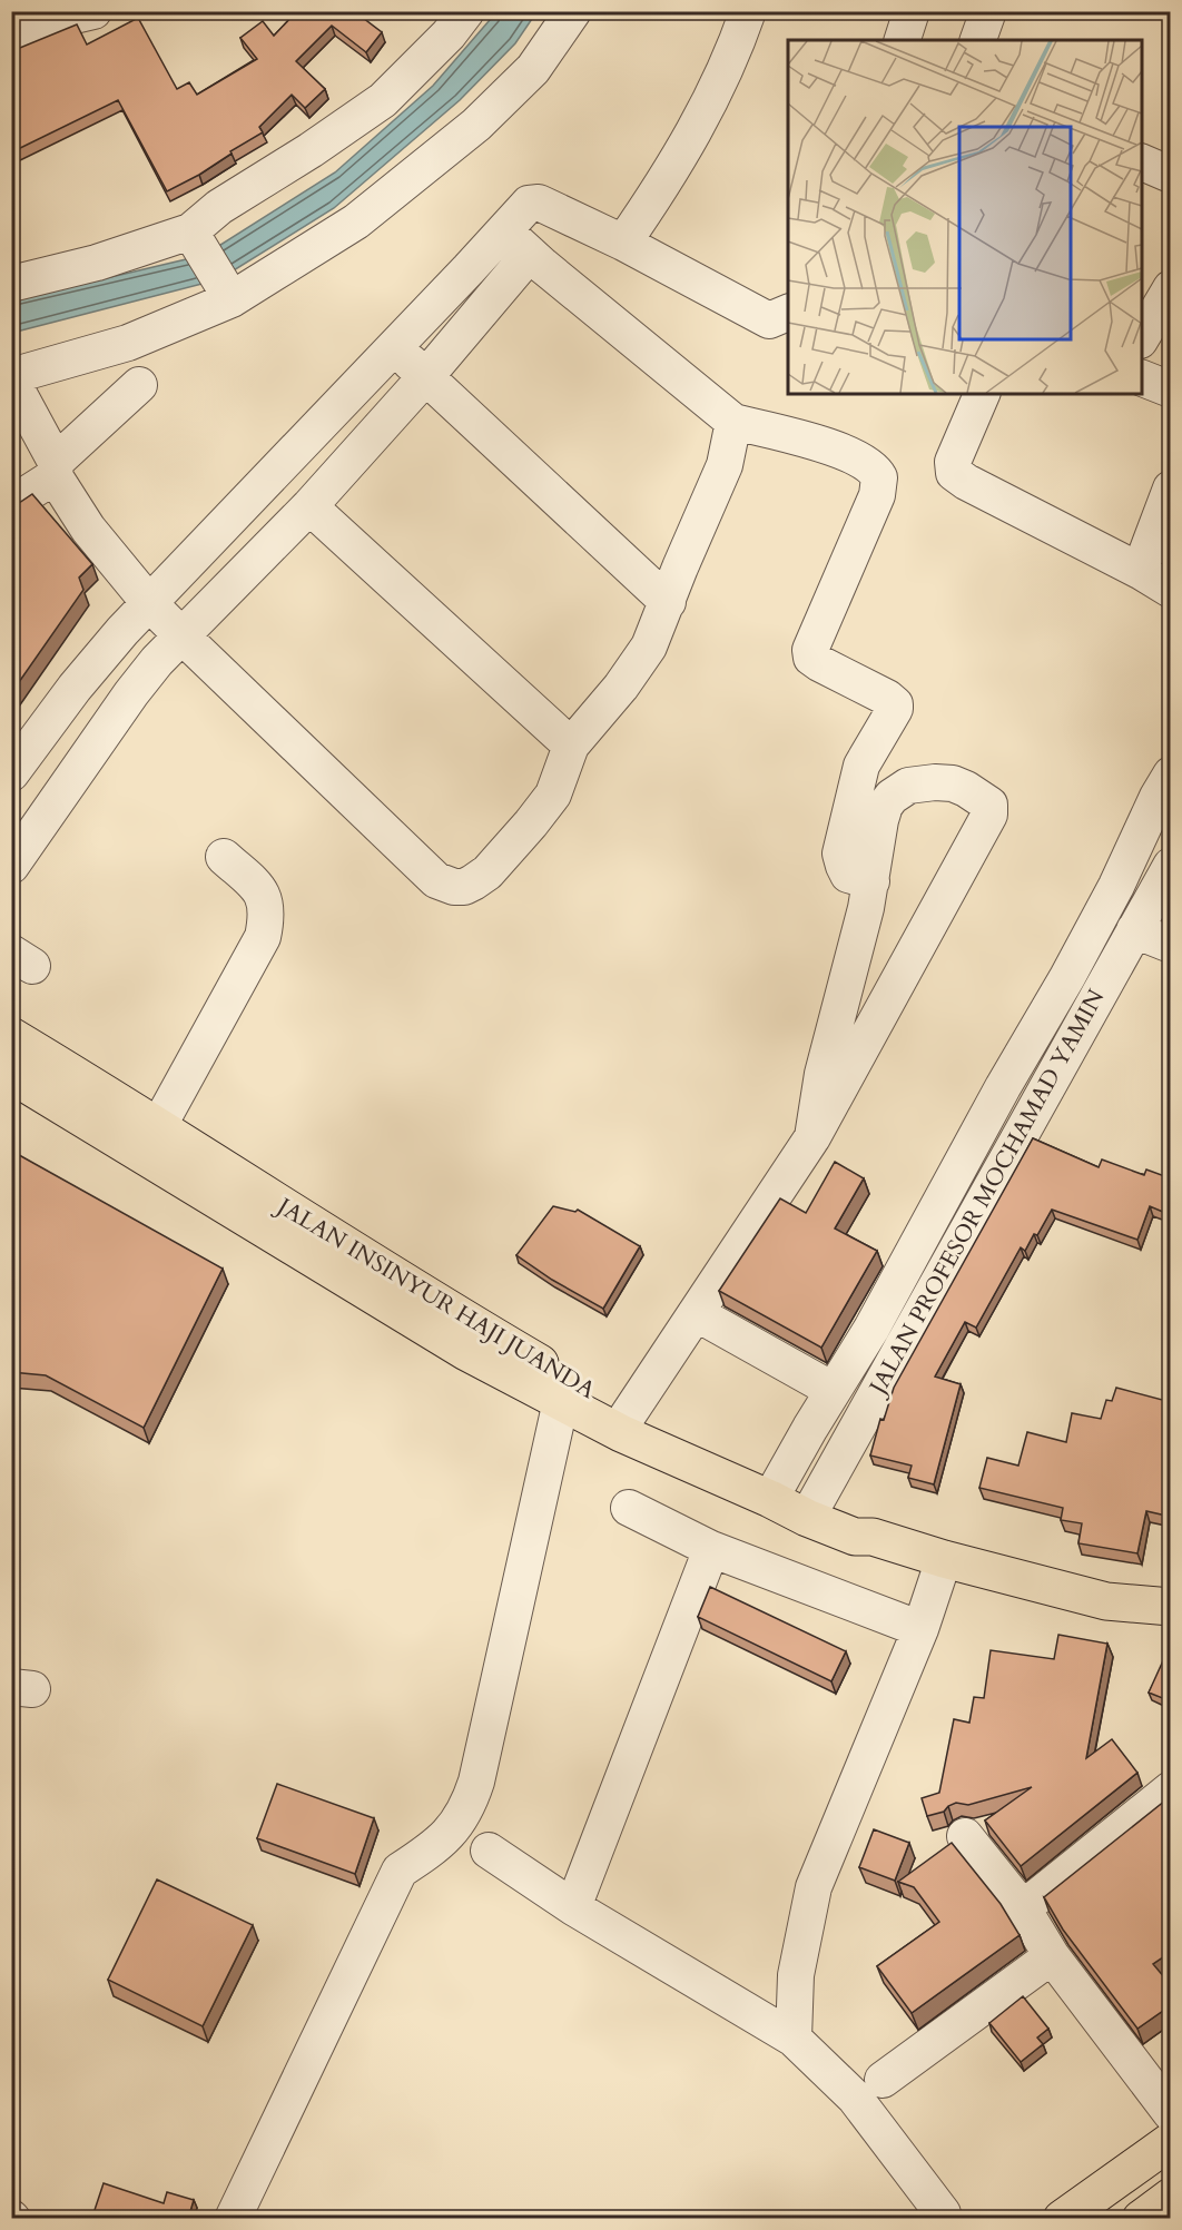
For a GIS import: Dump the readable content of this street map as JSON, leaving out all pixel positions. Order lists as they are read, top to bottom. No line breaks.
{"streets":{"main road":["JALAN INSINYUR HAJI JUANDA"],"street":["JALAN PROFESOR MOCHAMAD YAMIN"]},"crossings":[["JALAN PROFESOR MOCHAMAD YAMIN","JALAN INSINYUR HAJI JUANDA"]]}
